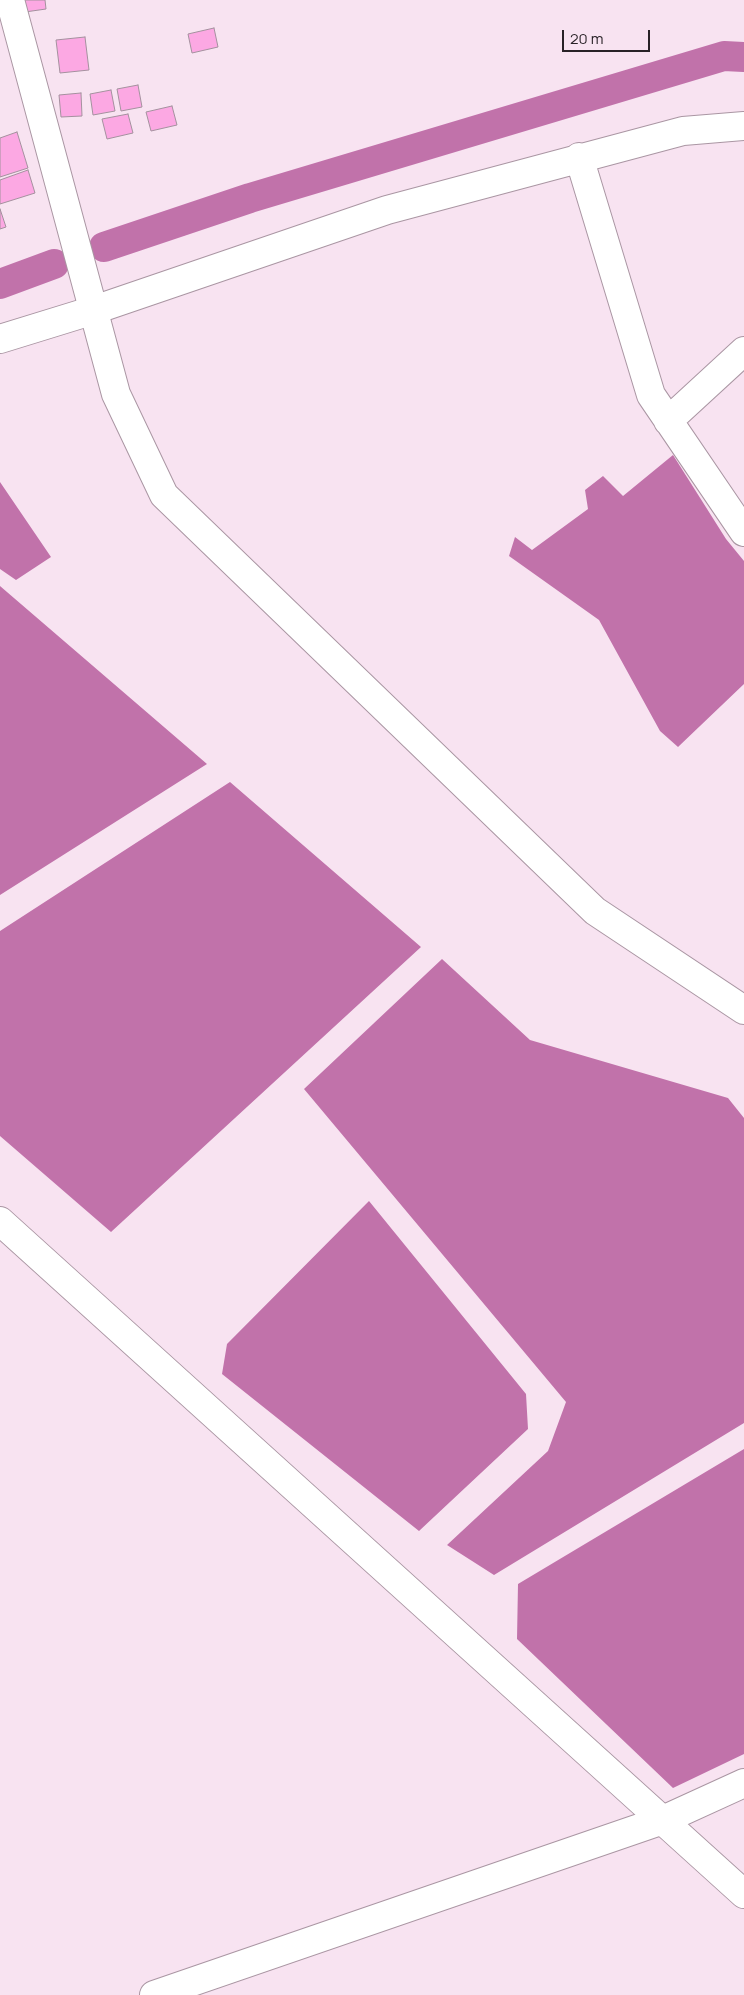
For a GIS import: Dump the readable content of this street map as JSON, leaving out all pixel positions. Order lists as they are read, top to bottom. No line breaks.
{"scale_bar":"20 m"}
